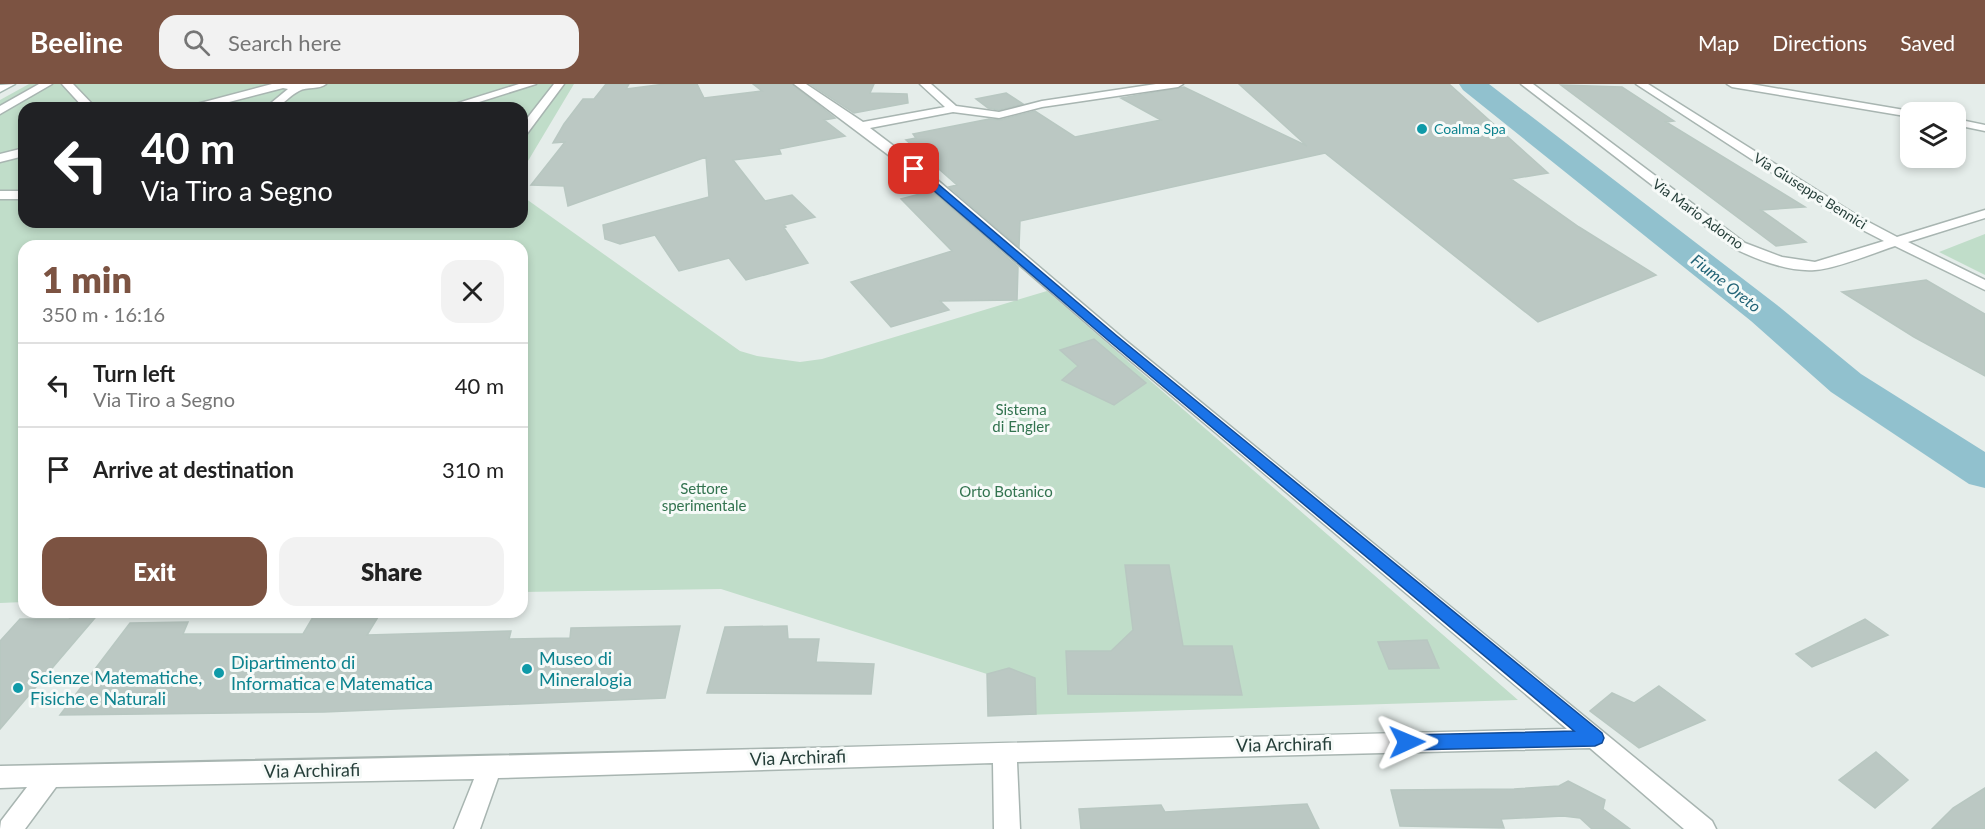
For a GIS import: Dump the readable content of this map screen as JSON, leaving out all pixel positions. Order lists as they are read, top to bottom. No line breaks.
{"streets":{"street":["Via Giuseppe Bennici","Via Mario Adorno","Via Archirafi"]},"crossings":[["Via Giuseppe Bennici","Via Mario Adorno"]],"water":["Fiume Oreto"],"parks":["Sistema di Engler","Settore sperimentale","Orto Botanico"],"places":["Coalma Spa","Museo di Mineralogia","Dipartimento di Informatica e Matematica","Scienze Matematiche, Fisiche e Naturali"],"page":{"header":"Beeline","search":"Search here","nav":["Map","Directions","Saved"],"turn":["40 m","Via Tiro a Segno"],"heading":["1 min","350 m · 16:16"],"list":[{"name":"Turn left","note":"Via Tiro a Segno","value":"40 m"},{"name":"Arrive at destination","value":"310 m"}],"buttons":["Exit","Share"]}}
